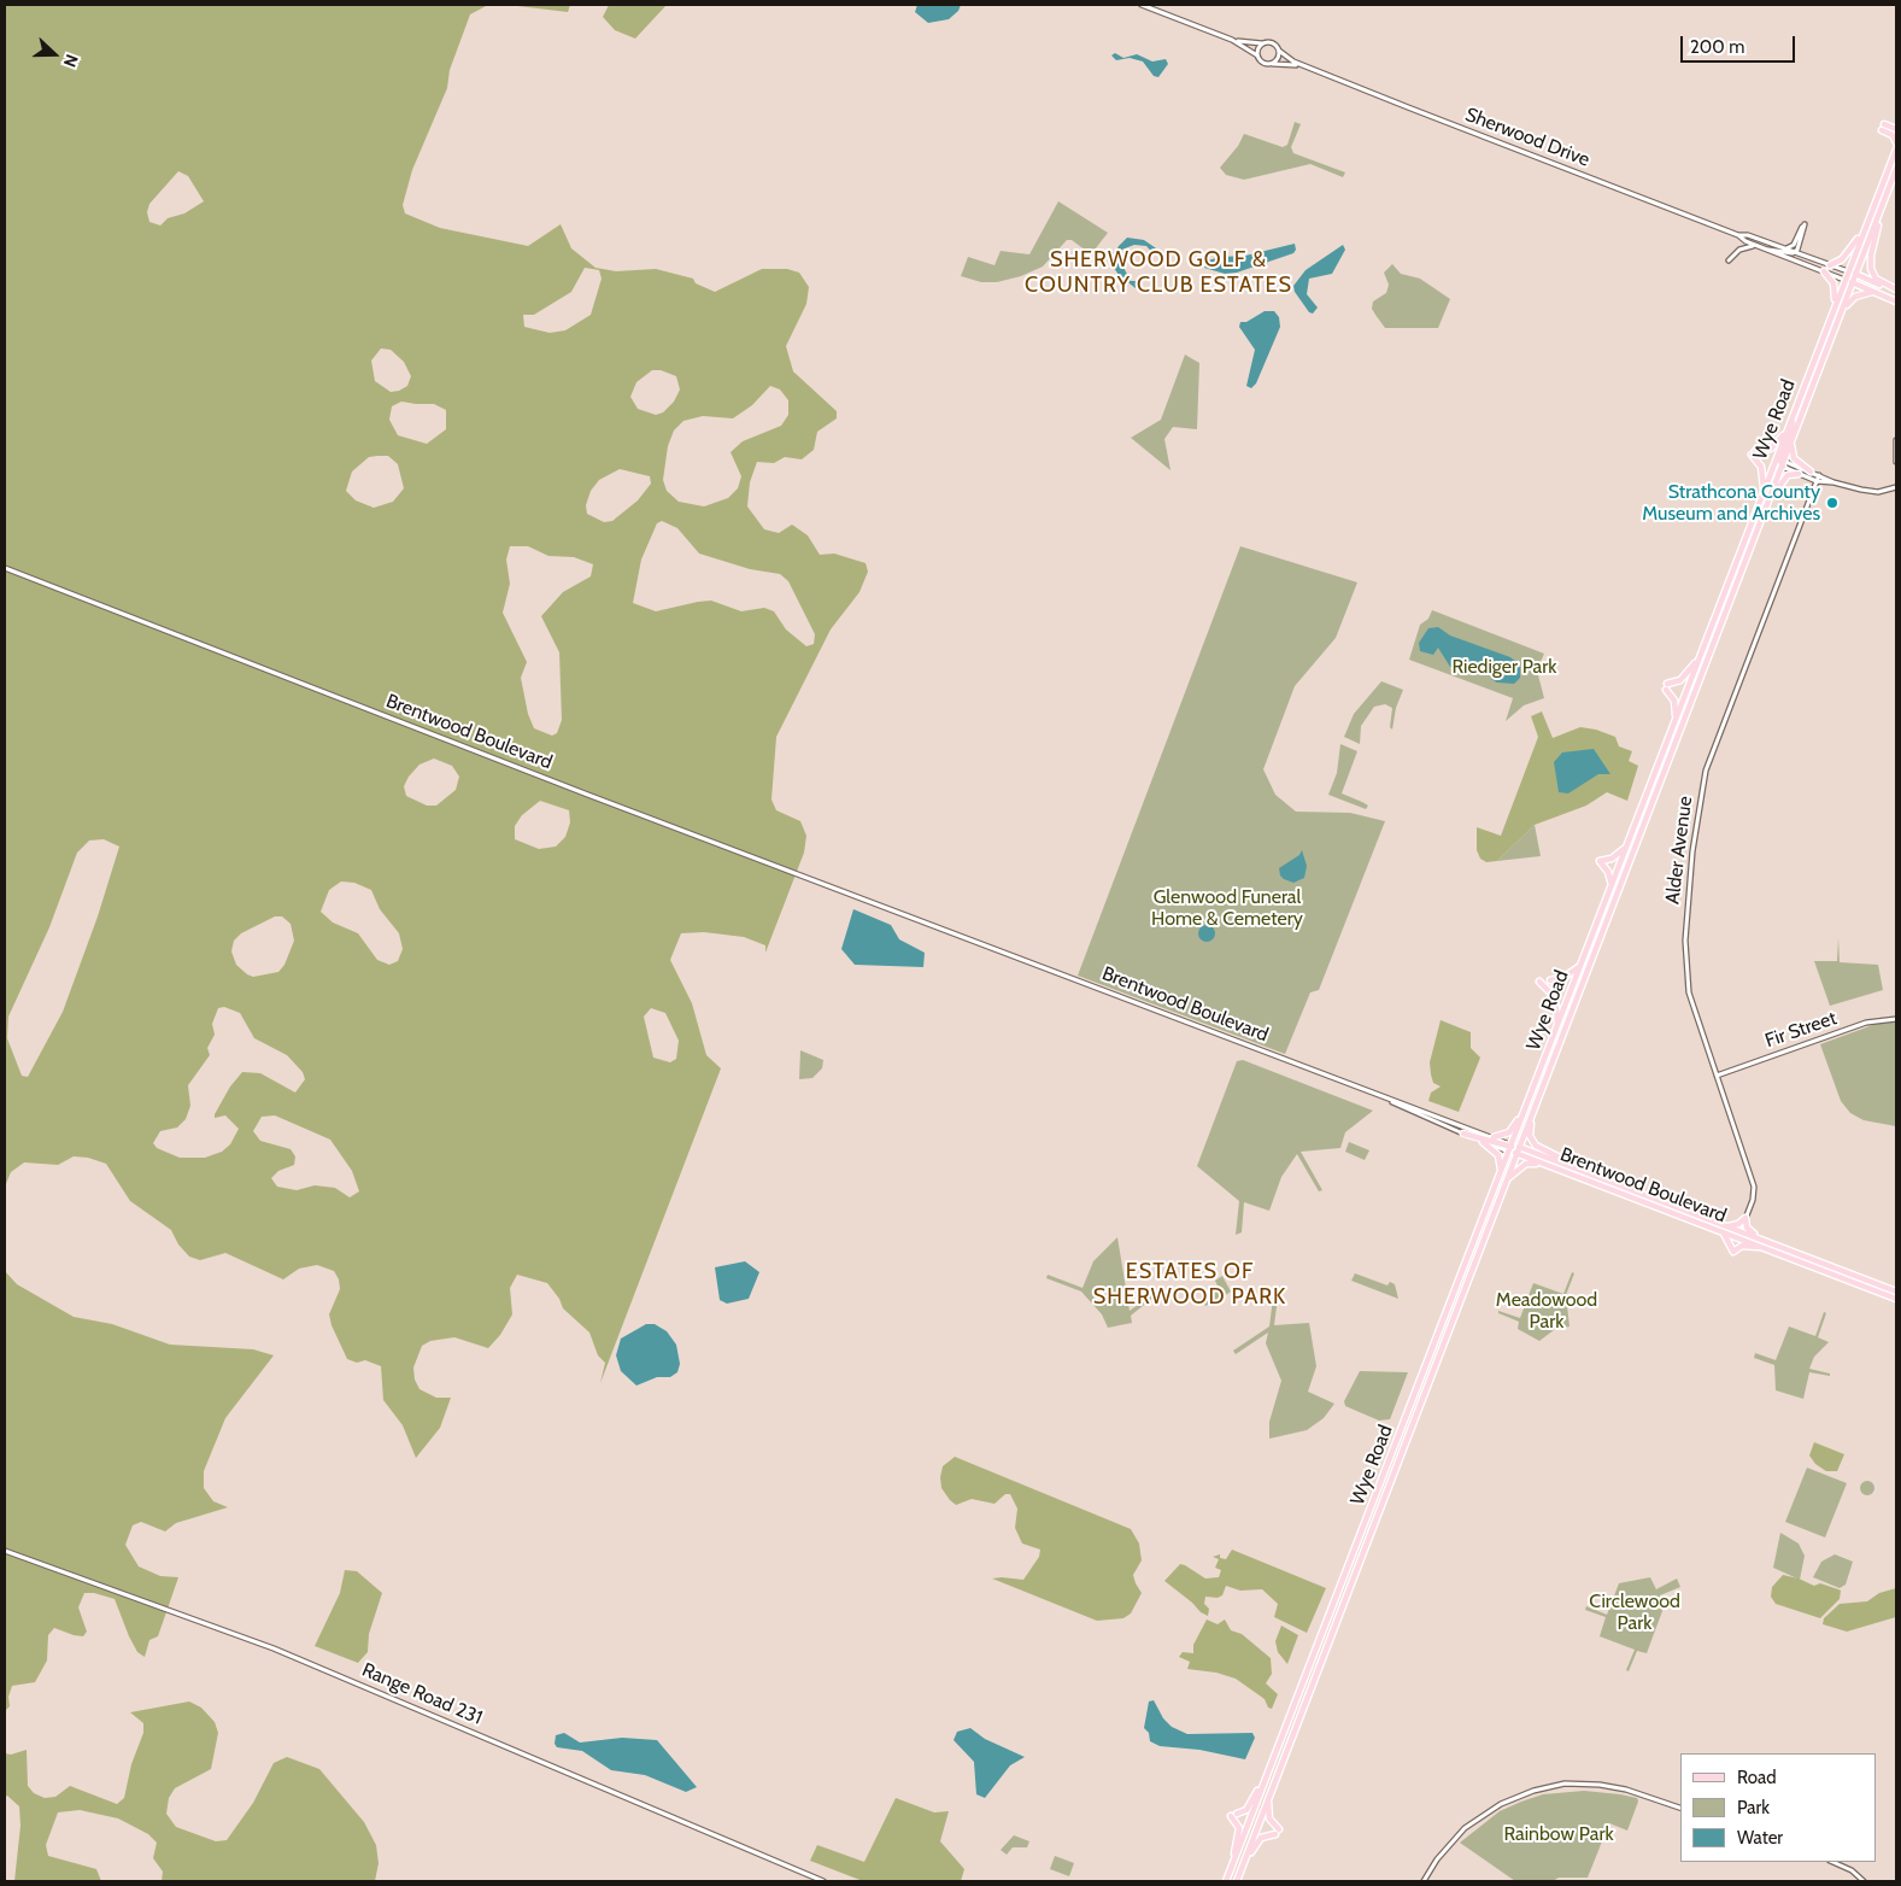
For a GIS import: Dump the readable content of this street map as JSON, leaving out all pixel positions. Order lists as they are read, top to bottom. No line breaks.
{"streets":{"main road":["Sherwood Drive","Wye Road","Brentwood Boulevard"],"street":["Alder Avenue","Fir Street","Range Road 231"]},"crossings":[["Sherwood Drive","Wye Road"],["Wye Road","Brentwood Boulevard"],["Brentwood Boulevard","Alder Avenue"],["Alder Avenue","Fir Street"]],"districts":["SHERWOOD GOLF & COUNTRY CLUB ESTATES","ESTATES OF SHERWOOD PARK"],"parks":["Riediger Park","Glenwood Funeral Home & Cemetery","Meadowood Park","Circlewood Park","Rainbow Park"],"places":["Strathcona County Museum and Archives"],"legend":["Road","Park","Water"],"scale_bar":"200 m","north":"right"}
